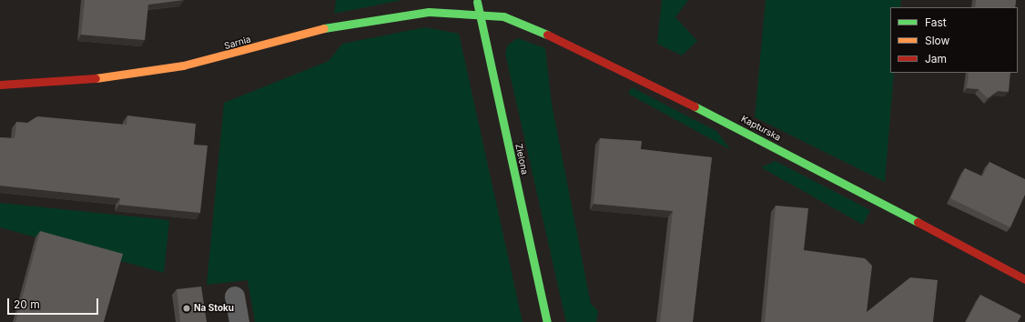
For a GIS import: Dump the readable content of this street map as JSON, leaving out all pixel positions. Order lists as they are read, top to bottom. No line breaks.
{"streets":{"street":["Sarnia","Kapturska","Zielona"]},"crossings":[["Sarnia","Kapturska"],["Sarnia","Zielona"],["Kapturska","Zielona"]],"places":["Na Stoku"],"legend":["Fast","Slow","Jam"],"scale_bar":"20 m"}
